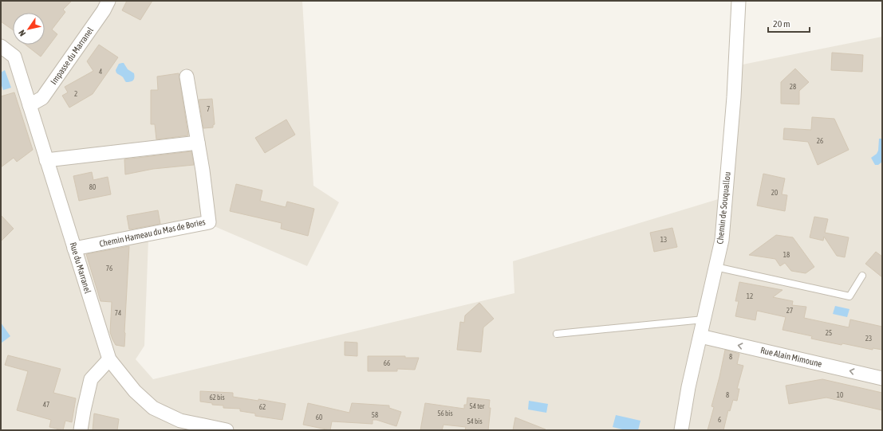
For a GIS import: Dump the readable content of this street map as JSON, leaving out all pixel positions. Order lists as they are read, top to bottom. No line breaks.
{"streets":{"street":["Impasse du Marranel","Chemin de Souquallou","Chemin Hameau du Mas de Bories","Rue du Marranel","Rue Alain Mimoune"]},"crossings":[["Impasse du Marranel","Rue du Marranel"],["Chemin de Souquallou","Rue Alain Mimoune"],["Chemin Hameau du Mas de Bories","Rue du Marranel"]],"one_way":["Rue Alain Mimoune"],"house_numbers":["4","28","2","7","26","80","20","13","18","76","12","27","74","25","23","8","66","8","10","62 bis","47","54 ter","62","56 bis","58","60","6","54 bis"],"scale_bar":"20 m","north":"bottom left"}
